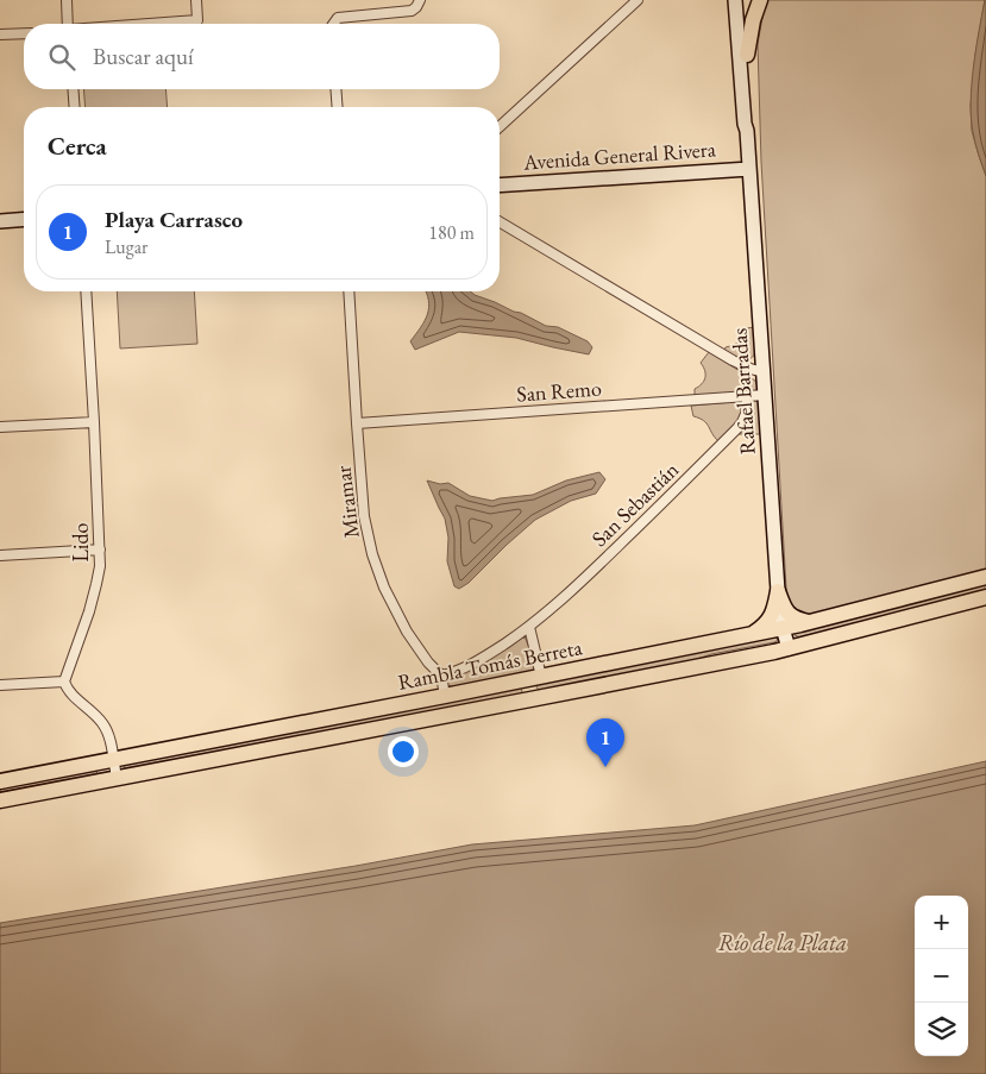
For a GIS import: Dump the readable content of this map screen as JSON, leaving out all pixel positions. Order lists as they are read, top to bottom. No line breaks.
{"streets":{"main road":["Avenida General Rivera","Rafael Barradas","Rambla Tomás Berreta"],"street":["San Remo","Miramar","San Sebastián","Lido"]},"crossings":[["Avenida General Rivera","Rafael Barradas"],["San Remo","Rafael Barradas"],["San Remo","Miramar"],["San Remo","San Sebastián"],["Rafael Barradas","Rambla Tomás Berreta"],["Miramar","San Sebastián"]],"water":["Río de la Plata"],"page":{"search":"Buscar aquí","heading":"Cerca","list":[{"mark":"1","name":"Playa Carrasco","note":"Lugar","value":"180 m"}],"pins":"1","map_buttons":["+","−"]}}
